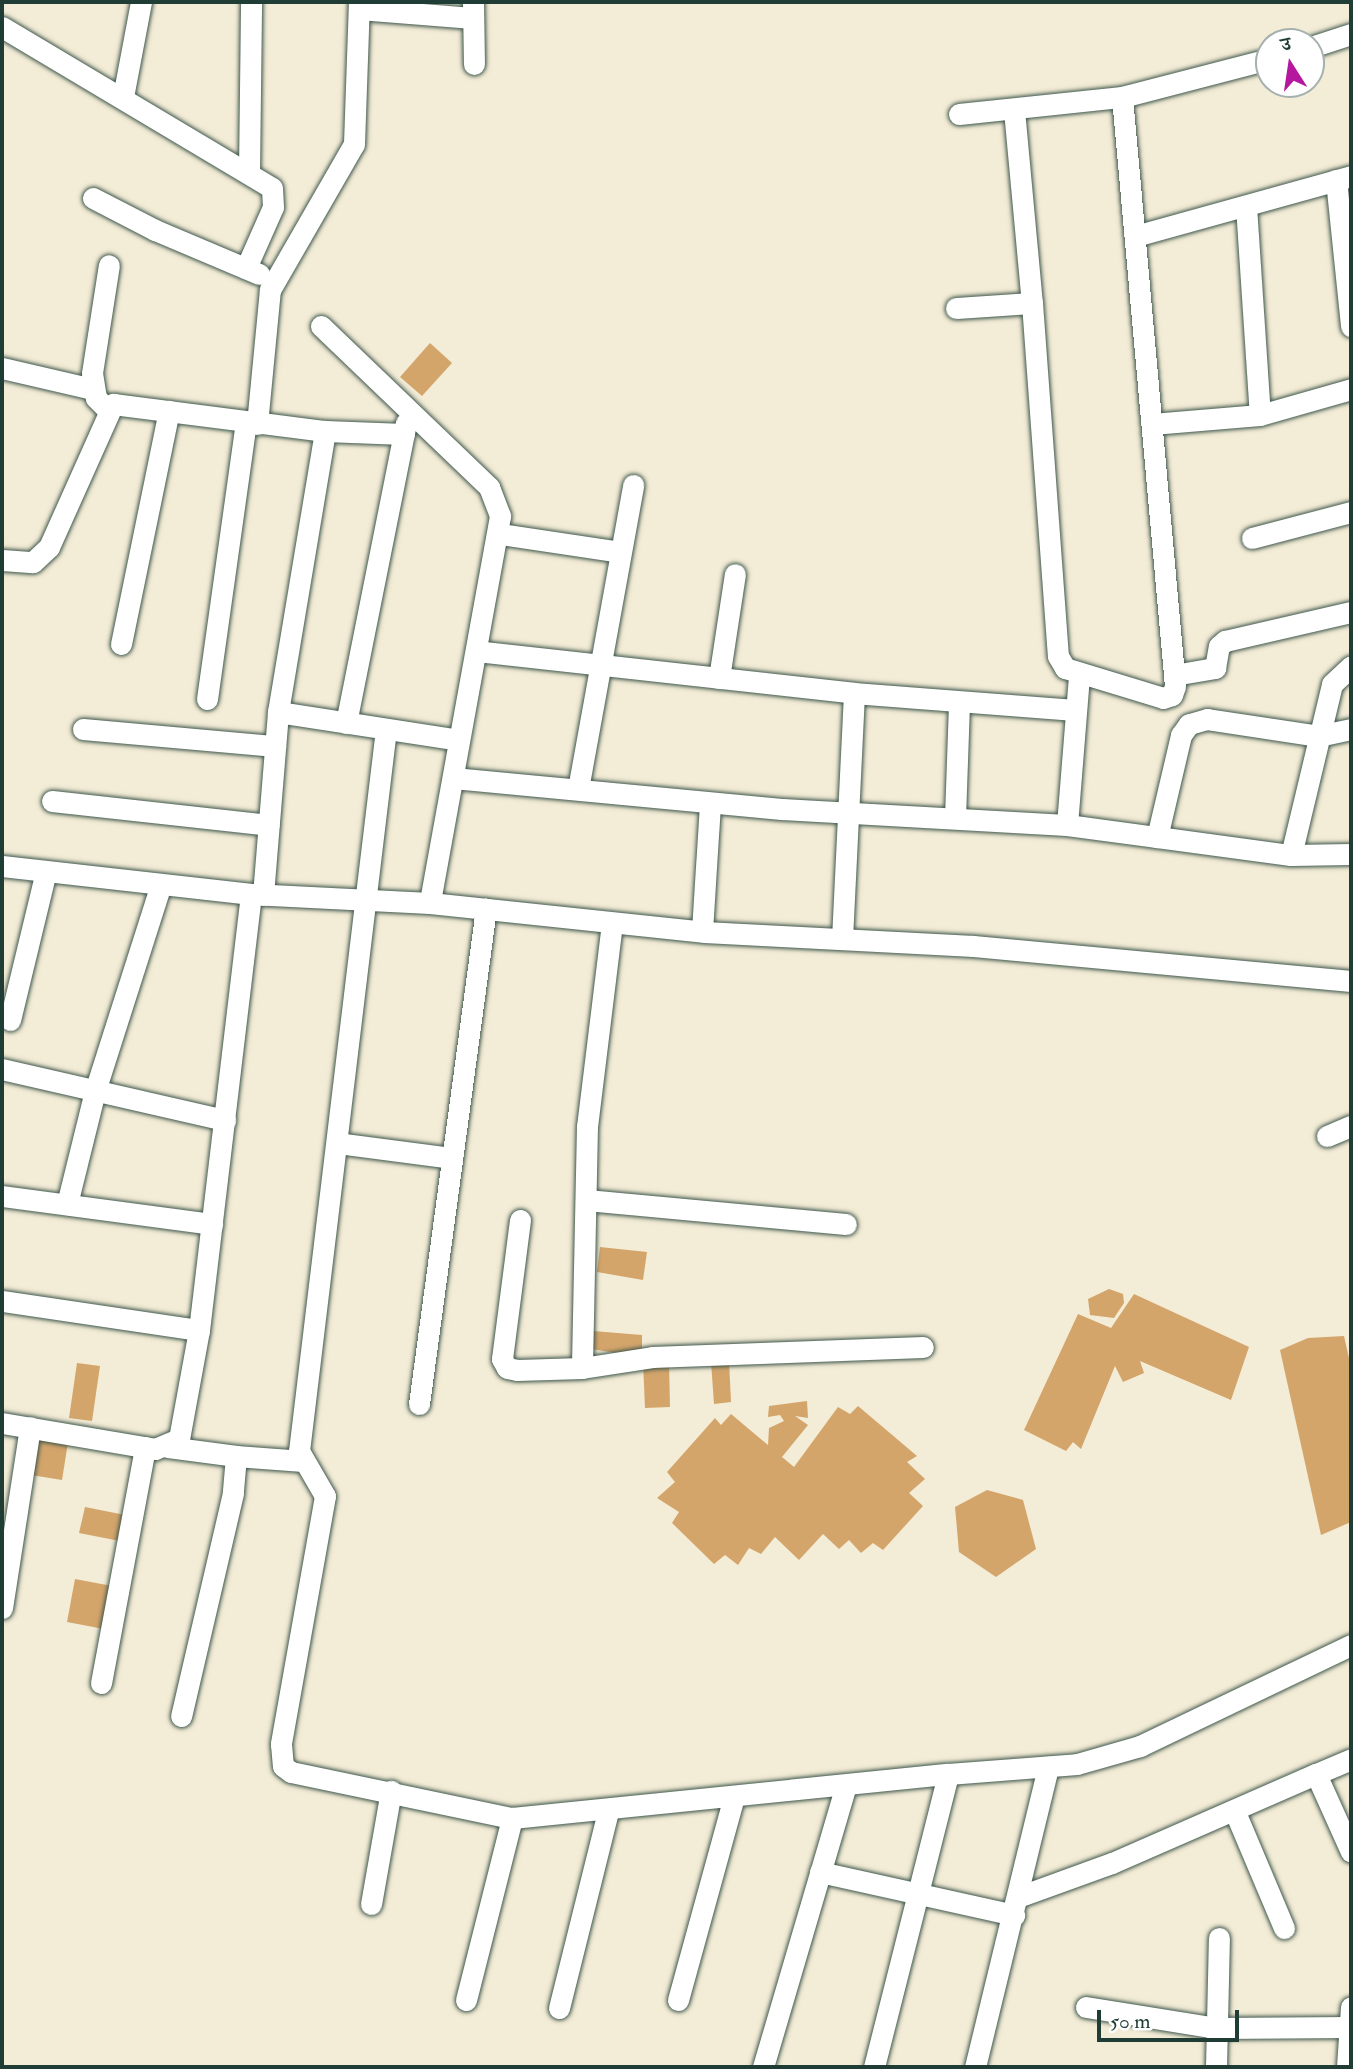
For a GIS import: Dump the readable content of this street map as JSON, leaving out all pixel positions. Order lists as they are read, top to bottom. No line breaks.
{"scale_bar":"50 m","north":"top"}
